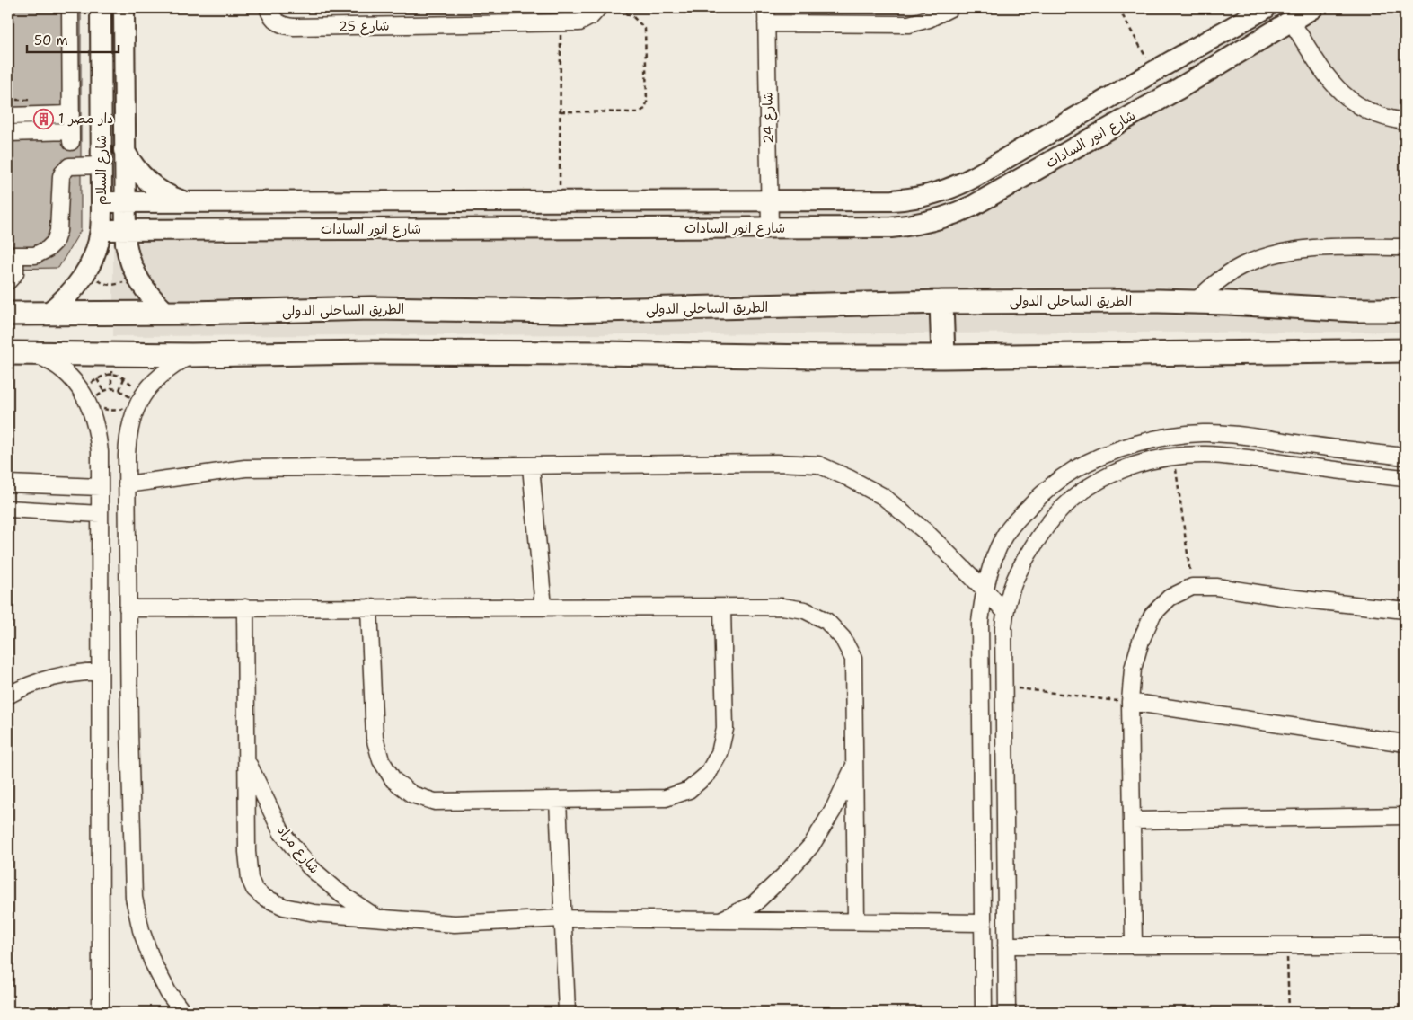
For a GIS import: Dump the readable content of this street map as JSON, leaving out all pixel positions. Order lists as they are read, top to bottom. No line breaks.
{"streets":{"highway":["الطريق الساحلى الدولى"],"main road":["شارع انور السادات","شارع السلام"],"street":["شارع 25","شارع 24","شارع مراد"]},"crossings":[["شارع 24","شارع انور السادات"],["شارع انور السادات","شارع السلام"],["شارع السلام","الطريق الساحلى الدولى"]],"places":{"building":["دار مصر 1"]},"scale_bar":"50 m"}
